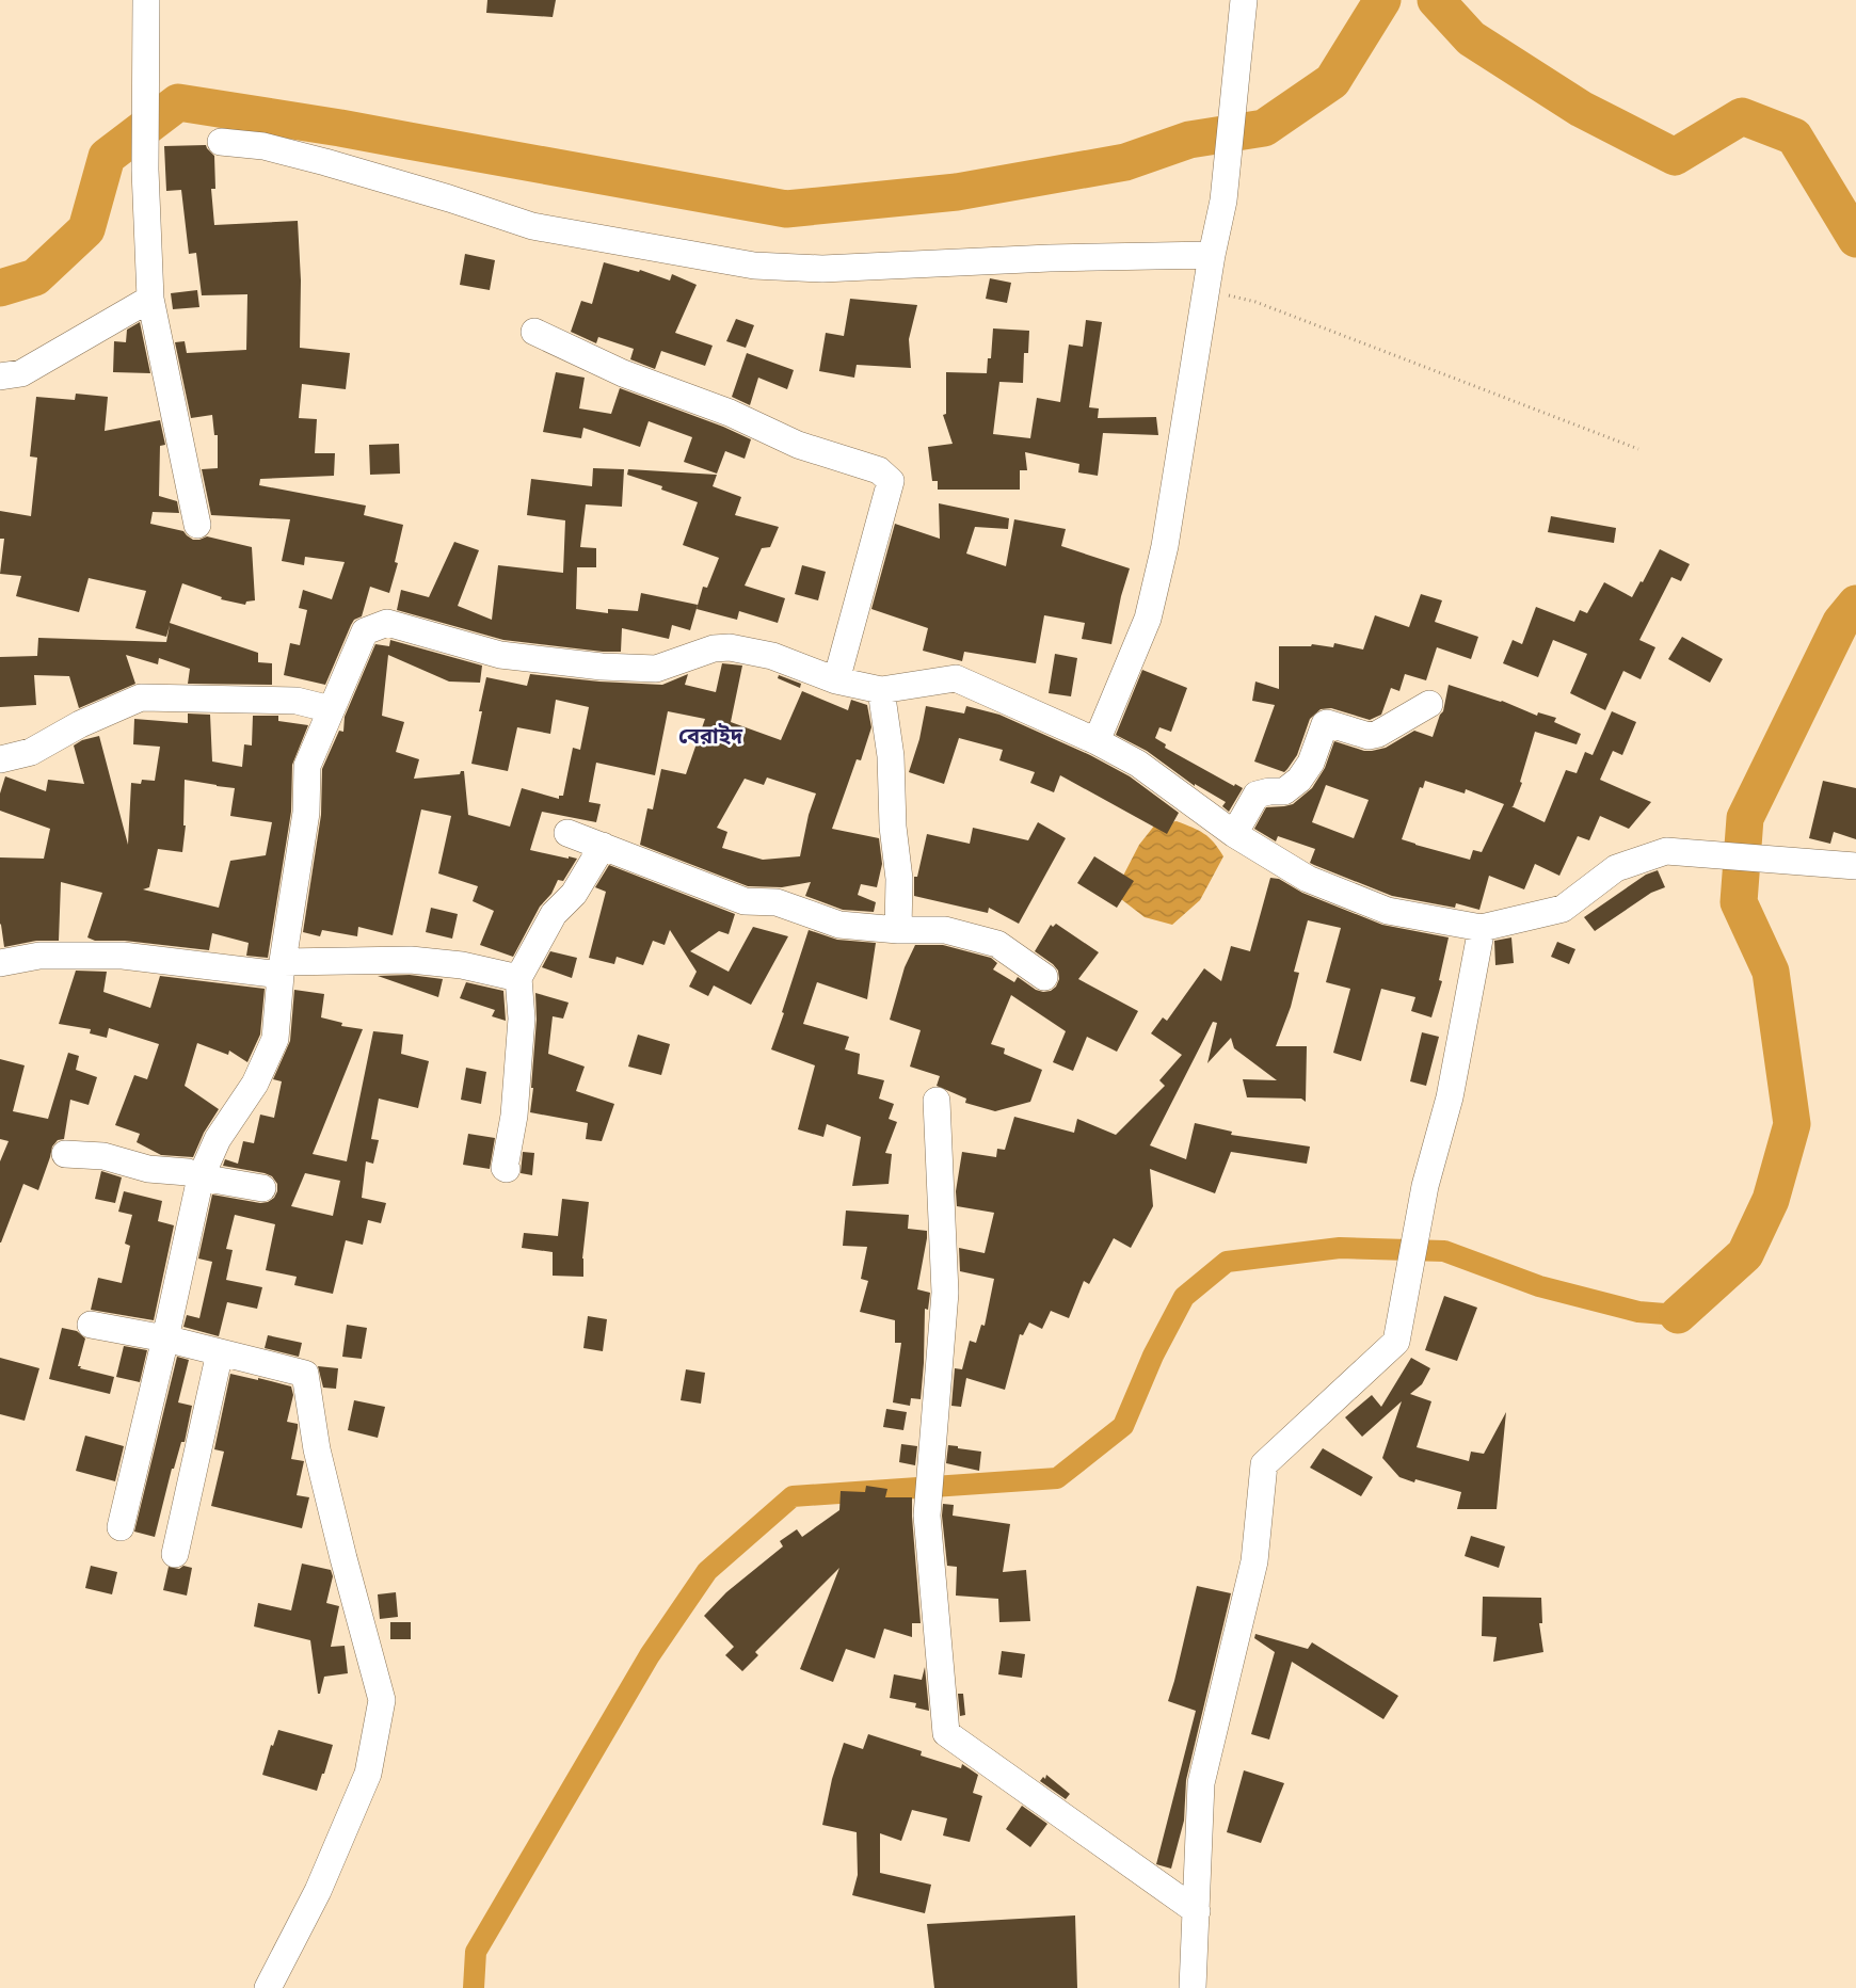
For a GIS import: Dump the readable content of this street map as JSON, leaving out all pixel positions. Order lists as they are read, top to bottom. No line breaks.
{"districts":["বেরাইদ"]}
